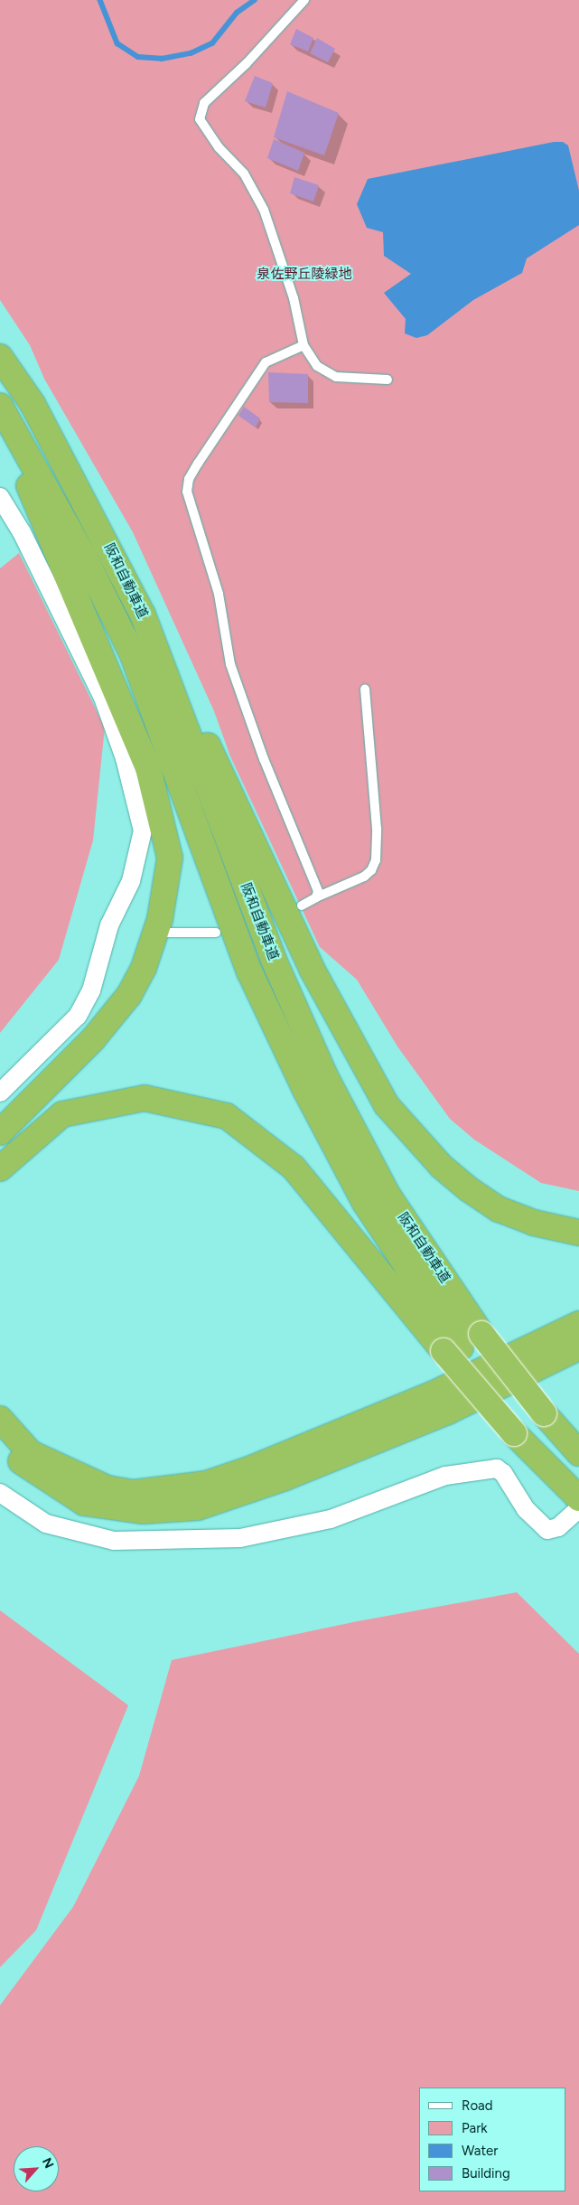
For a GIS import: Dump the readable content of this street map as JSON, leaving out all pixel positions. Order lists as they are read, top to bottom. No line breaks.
{"streets":{"highway":["阪和自動車道"]},"parks":["泉佐野丘陵緑地"],"legend":["Road","Park","Water","Building"],"north":"top right"}
